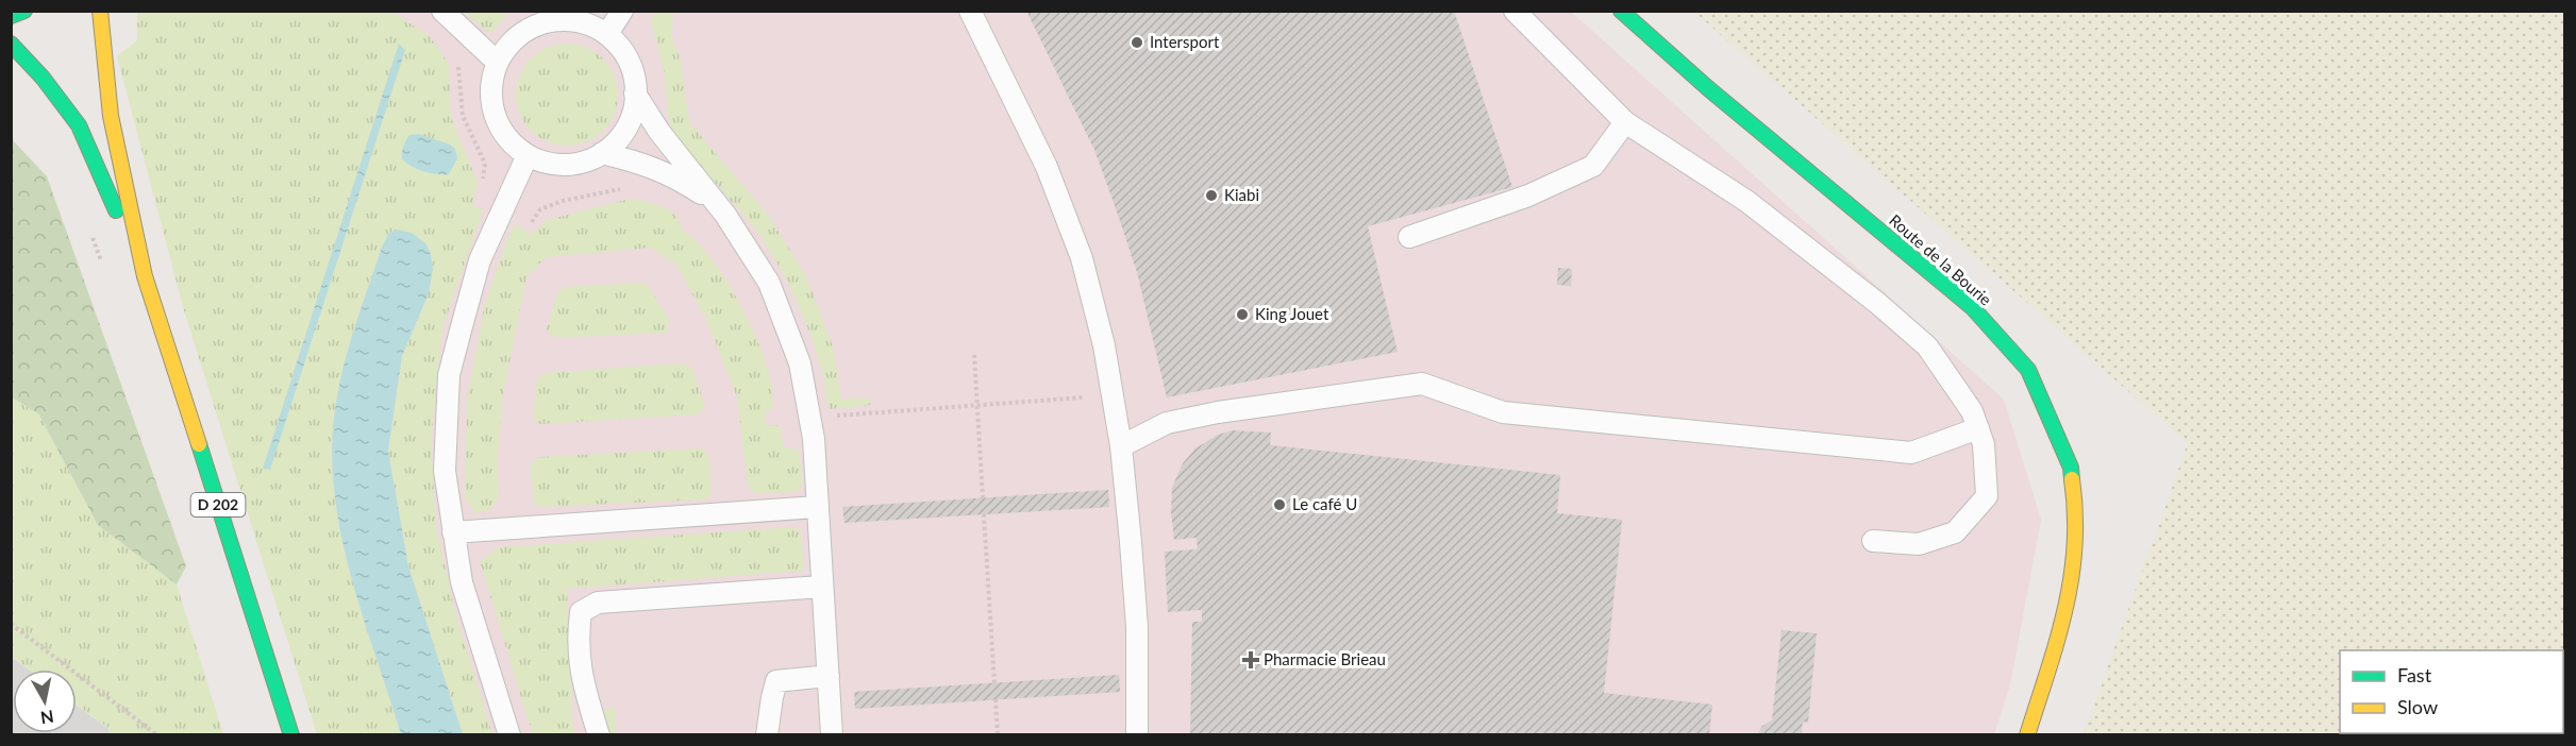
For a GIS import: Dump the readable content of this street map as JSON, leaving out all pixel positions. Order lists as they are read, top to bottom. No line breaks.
{"streets":{"main road":["Route de la Bourie","D 202"]},"places":{"other":["Intersport","Kiabi","King Jouet","Le café U"],"health":["Pharmacie Brieau"]},"legend":["Fast","Slow"],"north":"bottom"}
